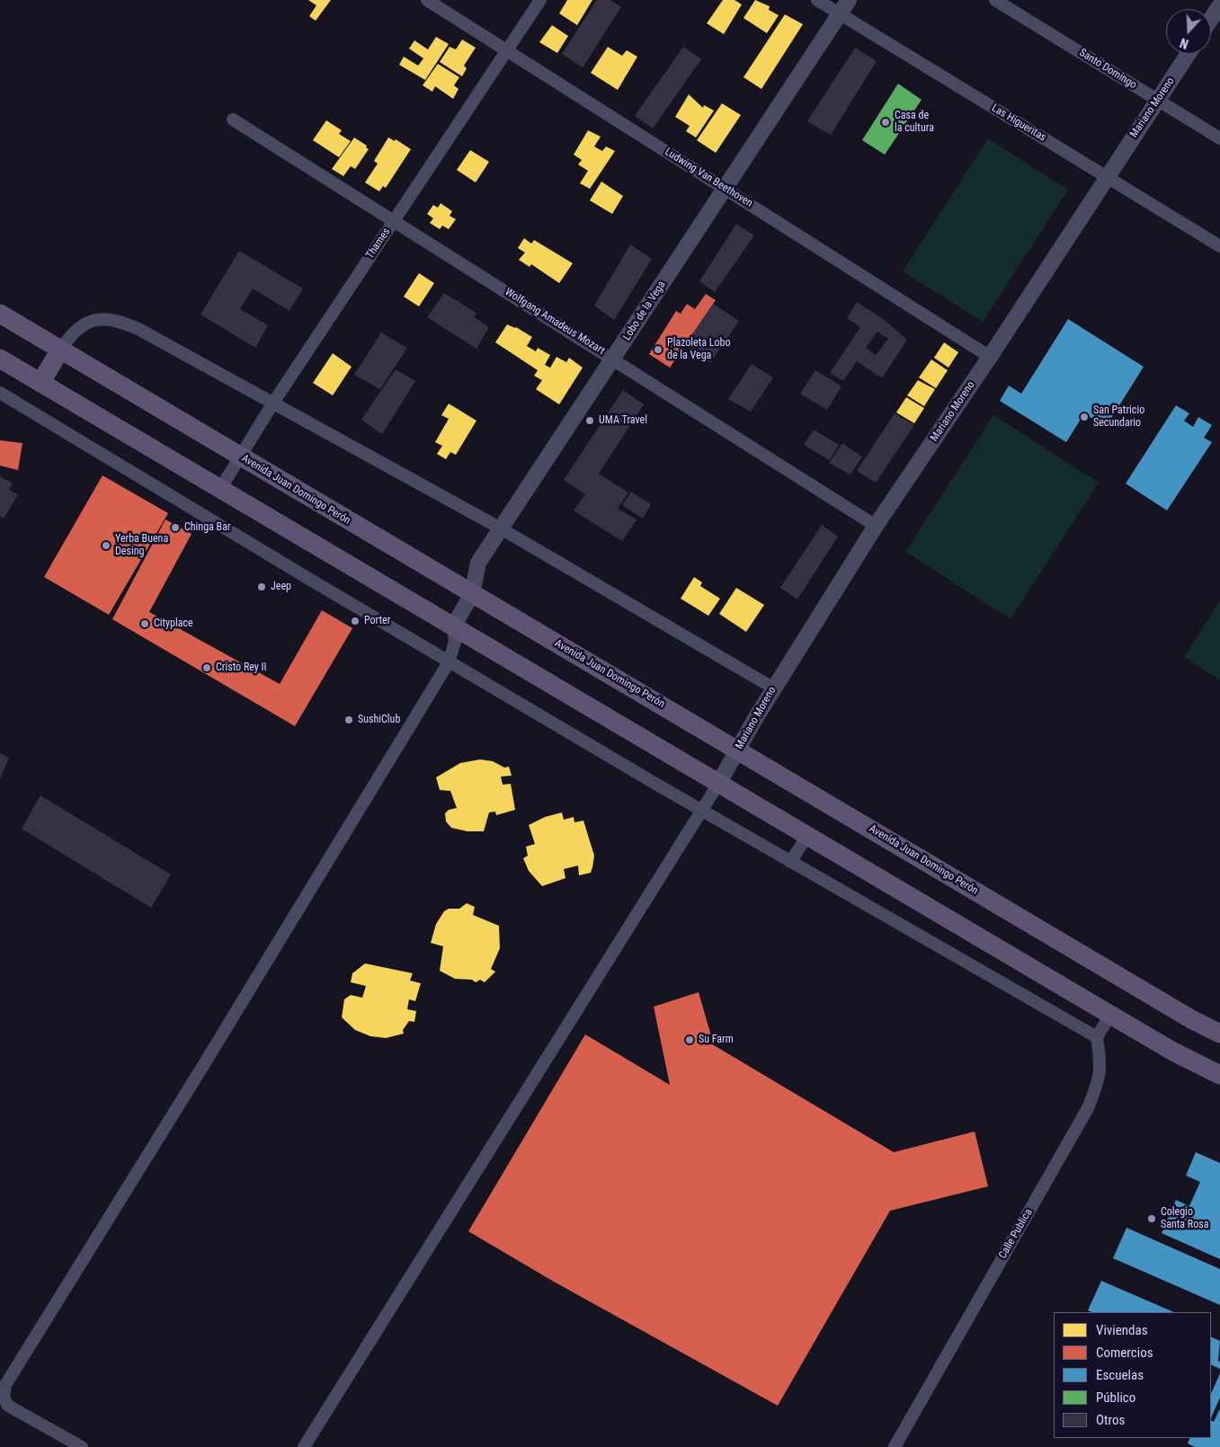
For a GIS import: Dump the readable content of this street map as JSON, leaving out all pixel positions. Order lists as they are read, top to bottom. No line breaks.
{"streets":{"main road":["Avenida Juan Domingo Perón"],"street":["Santo Domingo","Mariano Moreno","Las Higueritas","Ludwing Van Beethoven","Thames","Lobo de la Vega","Wolfgang Amadeus Mozart","Calle Publica"]},"crossings":[["Santo Domingo","Mariano Moreno"],["Mariano Moreno","Las Higueritas"],["Mariano Moreno","Ludwing Van Beethoven"],["Mariano Moreno","Wolfgang Amadeus Mozart"],["Mariano Moreno","Avenida Juan Domingo Perón"],["Las Higueritas","Lobo de la Vega"],["Ludwing Van Beethoven","Thames"],["Ludwing Van Beethoven","Lobo de la Vega"],["Thames","Wolfgang Amadeus Mozart"],["Thames","Avenida Juan Domingo Perón"],["Lobo de la Vega","Wolfgang Amadeus Mozart"],["Lobo de la Vega","Avenida Juan Domingo Perón"]],"places":["Casa de la cultura","Plazoleta Lobo de la Vega","San Patricio Secundario","UMA Travel","Chinga Bar","Yerba Buena Desing","Jeep","Porter","Cityplace","Cristo Rey II","SushiClub","Su Farm","Colegio Santa Rosa"],"legend":["Viviendas","Comercios","Escuelas","Público","Otros"],"north":"bottom"}
